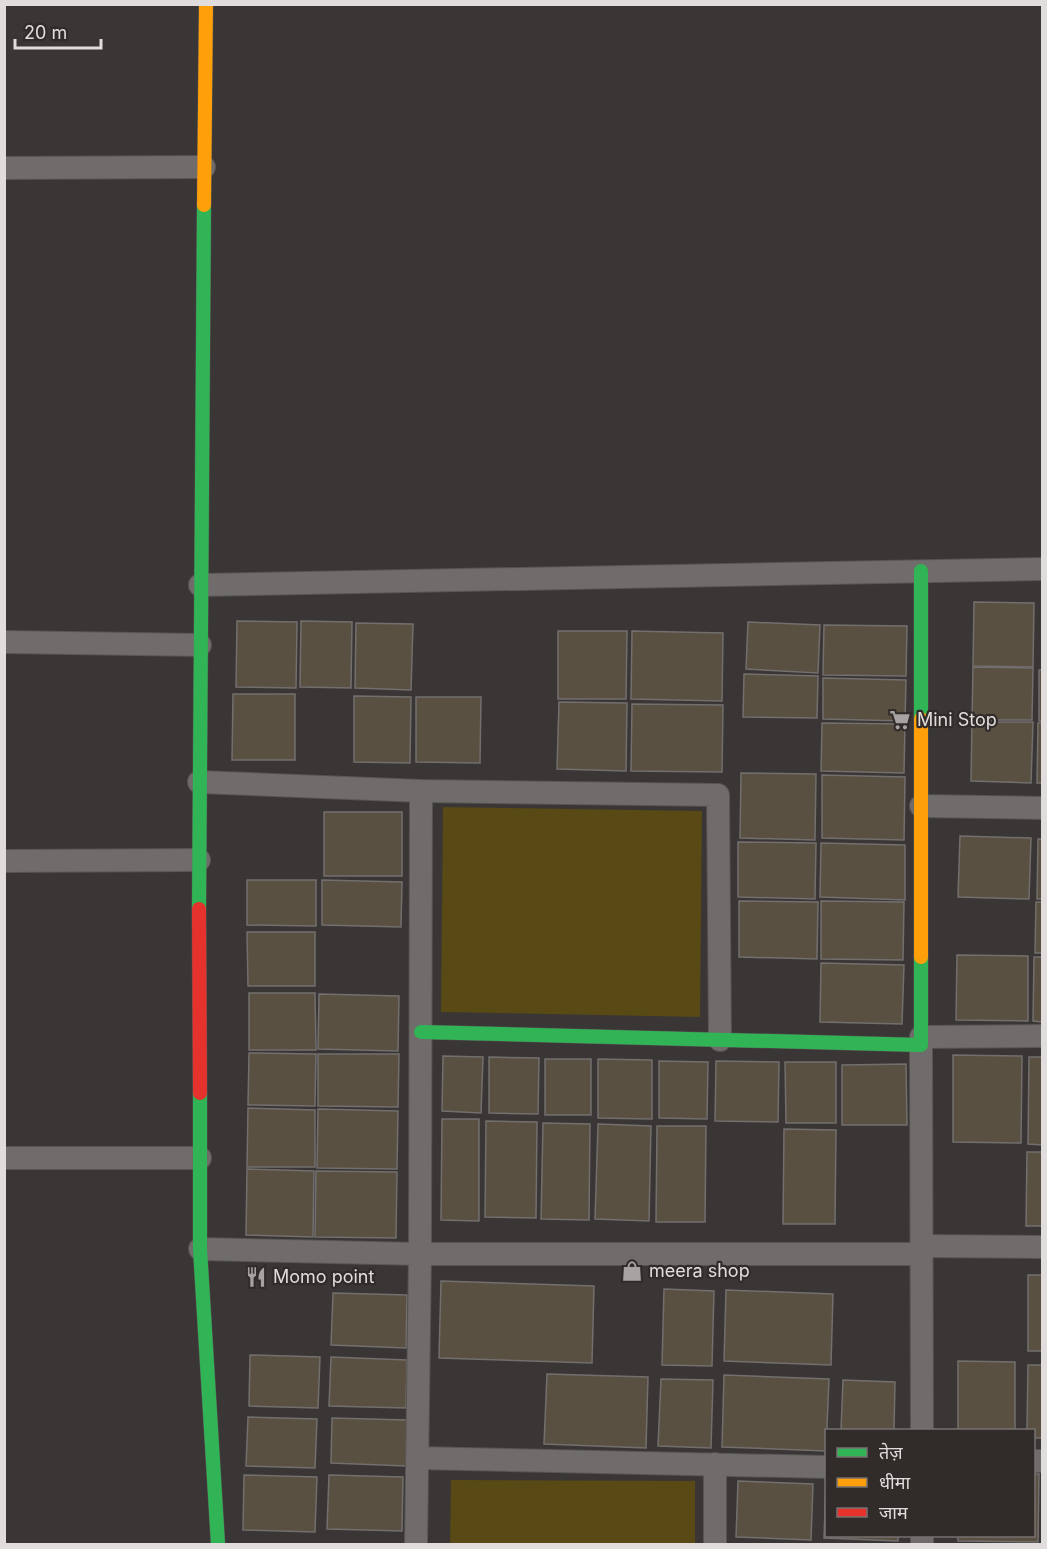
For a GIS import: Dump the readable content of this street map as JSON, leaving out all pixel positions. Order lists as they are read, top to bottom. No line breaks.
{"places":{"supermarket":["Mini Stop"],"shop":["meera shop"],"restaurant":["Momo point"]},"legend":["तेज़","धीमा","जाम"],"scale_bar":"20 m"}
